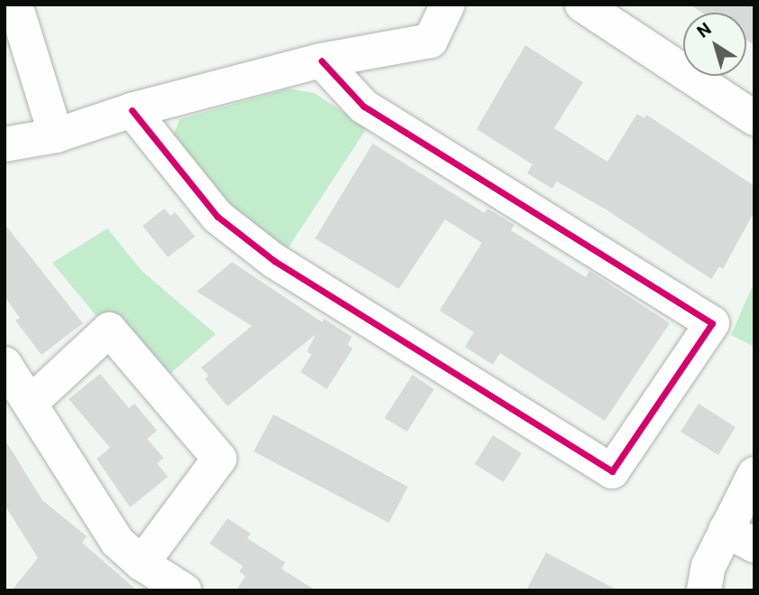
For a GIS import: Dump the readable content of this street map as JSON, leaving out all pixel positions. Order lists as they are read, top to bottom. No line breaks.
{"north":"top left"}
